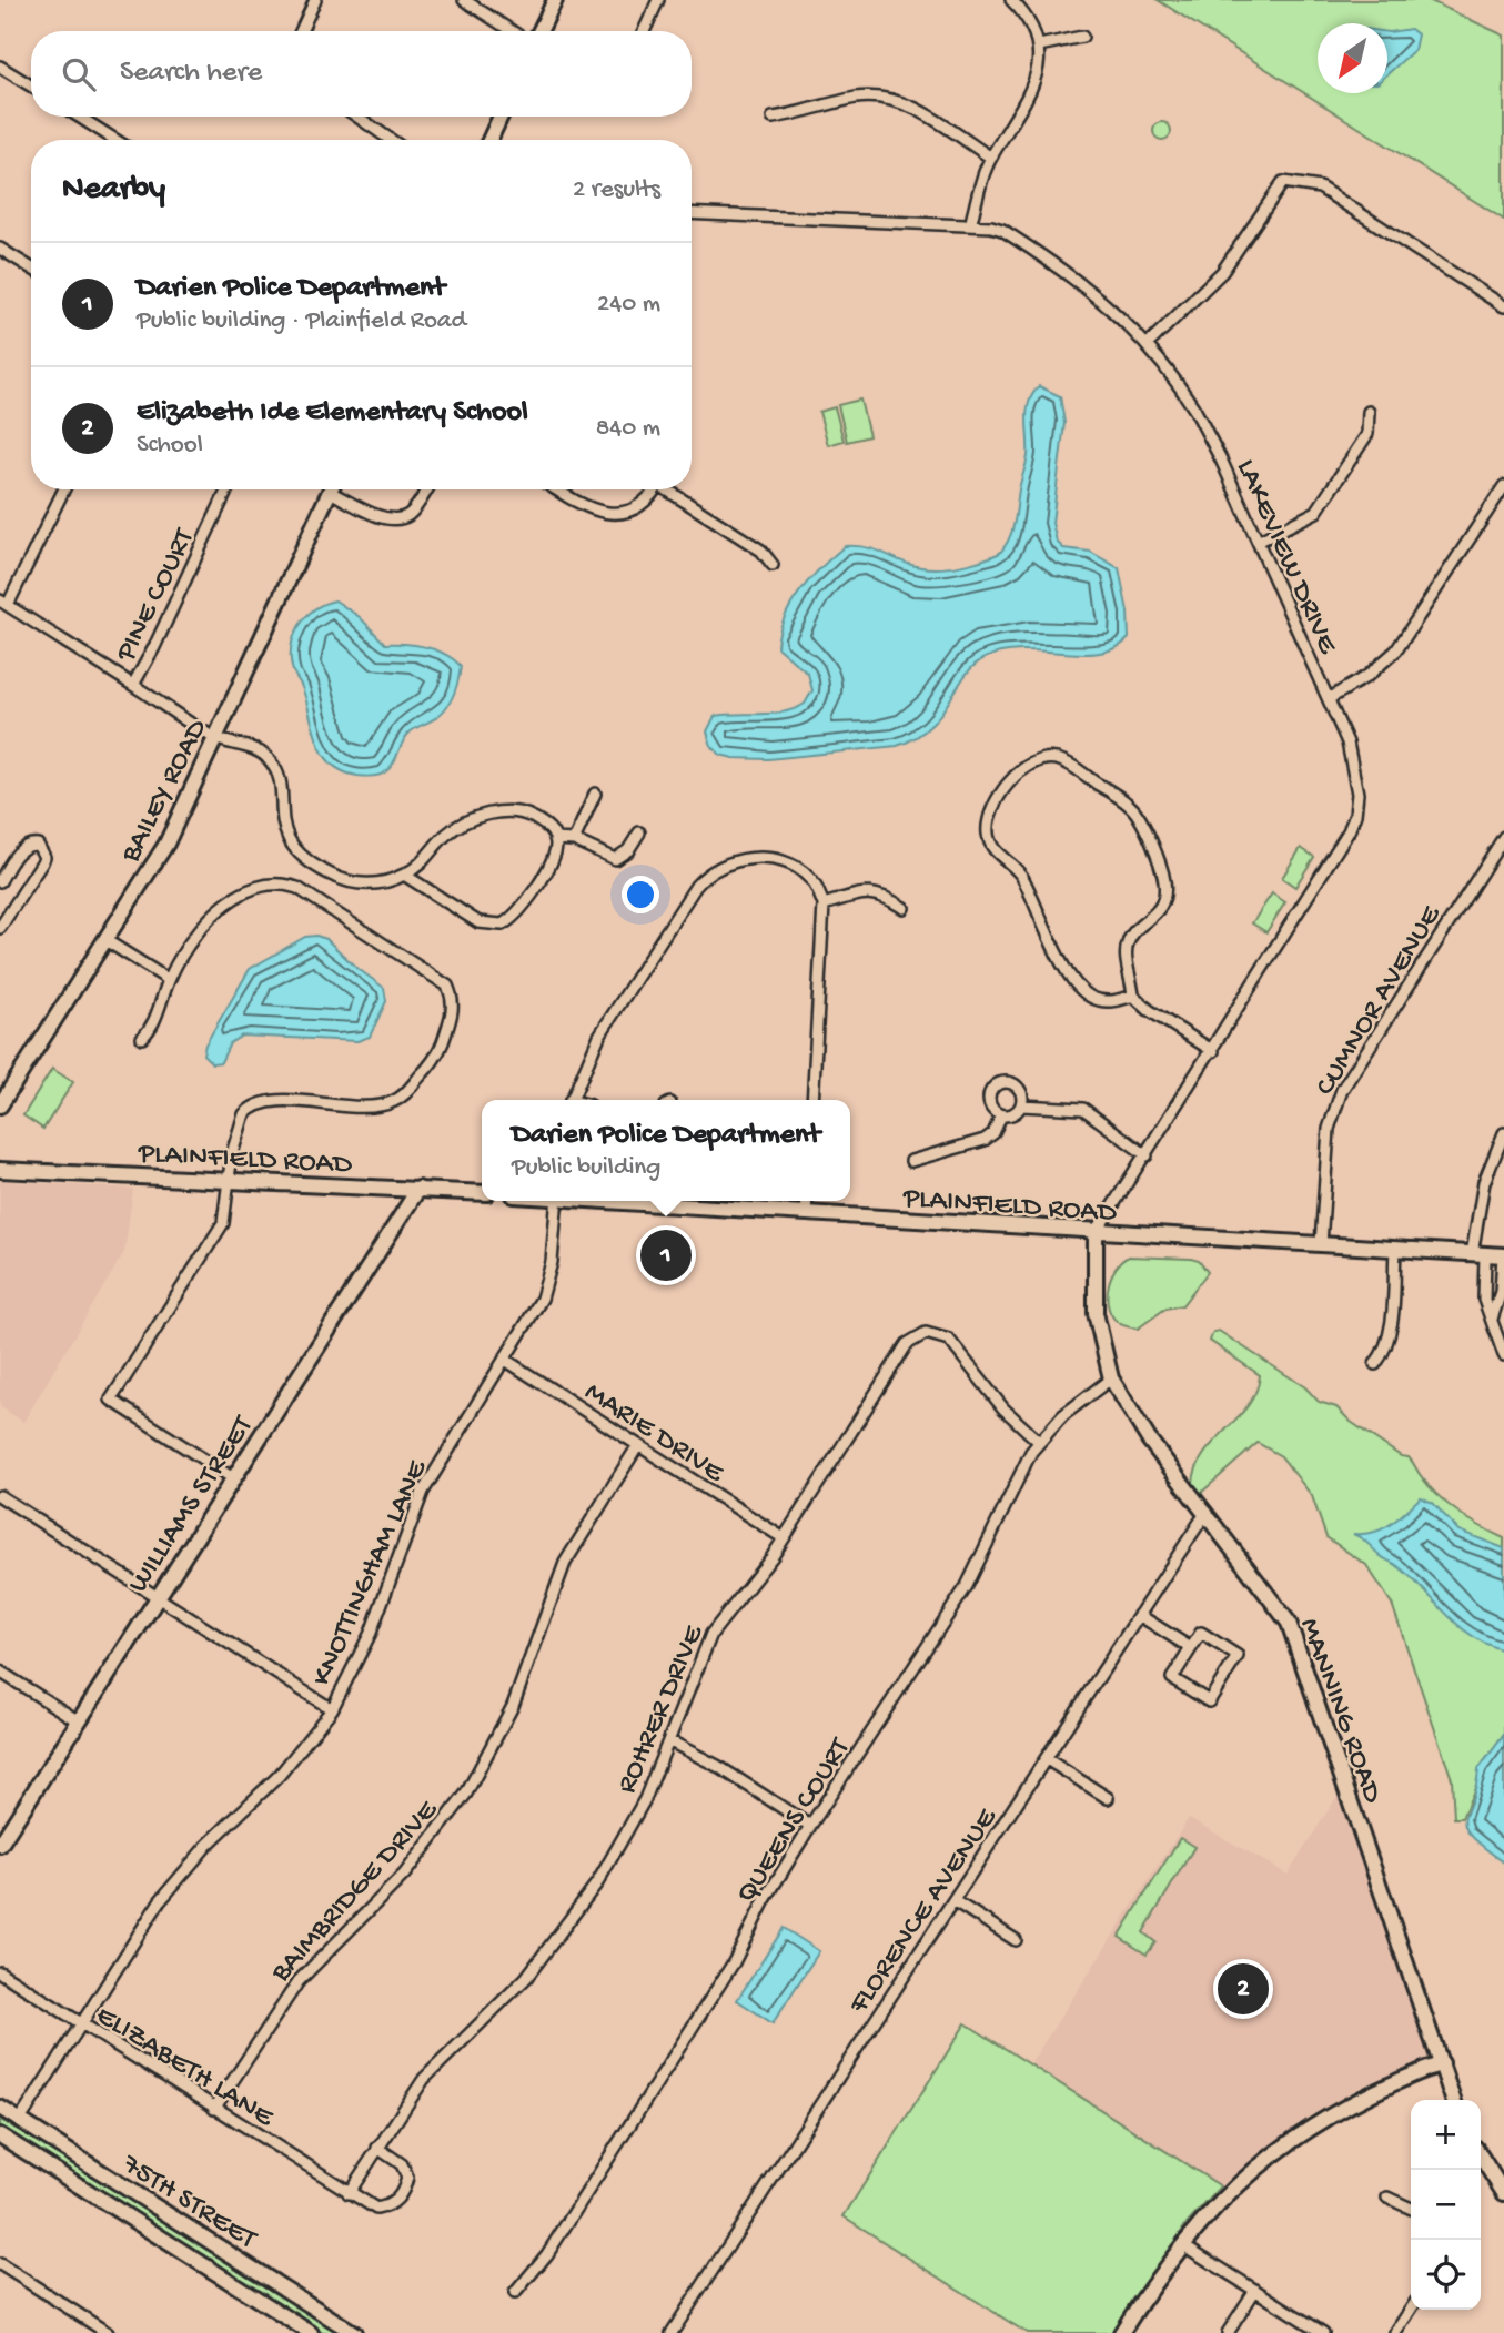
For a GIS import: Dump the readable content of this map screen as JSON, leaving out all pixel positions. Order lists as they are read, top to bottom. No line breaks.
{"streets":{"street":["LAKEVIEW DRIVE","PINE COURT","BAILEY ROAD","CUMNOR AVENUE","PLAINFIELD ROAD","MARIE DRIVE","WILLIAMS STREET","KNOTTINGHAM LANE","ROHRER DRIVE","MANNING ROAD","QUEENS COURT","BAIMBRIDGE DRIVE","FLORENCE AVENUE","ELIZABETH LANE","75TH STREET"]},"crossings":[["LAKEVIEW DRIVE","PLAINFIELD ROAD"],["LAKEVIEW DRIVE","MANNING ROAD"],["CUMNOR AVENUE","PLAINFIELD ROAD"],["PLAINFIELD ROAD","WILLIAMS STREET"],["PLAINFIELD ROAD","MANNING ROAD"],["MARIE DRIVE","KNOTTINGHAM LANE"],["MARIE DRIVE","ROHRER DRIVE"],["MARIE DRIVE","BAIMBRIDGE DRIVE"],["KNOTTINGHAM LANE","ELIZABETH LANE"],["KNOTTINGHAM LANE","75TH STREET"],["ROHRER DRIVE","QUEENS COURT"],["ROHRER DRIVE","ELIZABETH LANE"],["MANNING ROAD","QUEENS COURT"],["MANNING ROAD","FLORENCE AVENUE"],["BAIMBRIDGE DRIVE","ELIZABETH LANE"]],"north":"bottom left","page":{"search":"Search here","heading":["Nearby","2 results"],"list":[{"mark":"1","name":"Darien Police Department","note":"Public building · Plainfield Road","value":"240 m"},{"mark":"2","name":"Elizabeth Ide Elementary School","note":"School","value":"840 m"}],"popup":["Darien Police Department","Public building"],"pins":["1","2"],"map_buttons":["+","−"]}}
